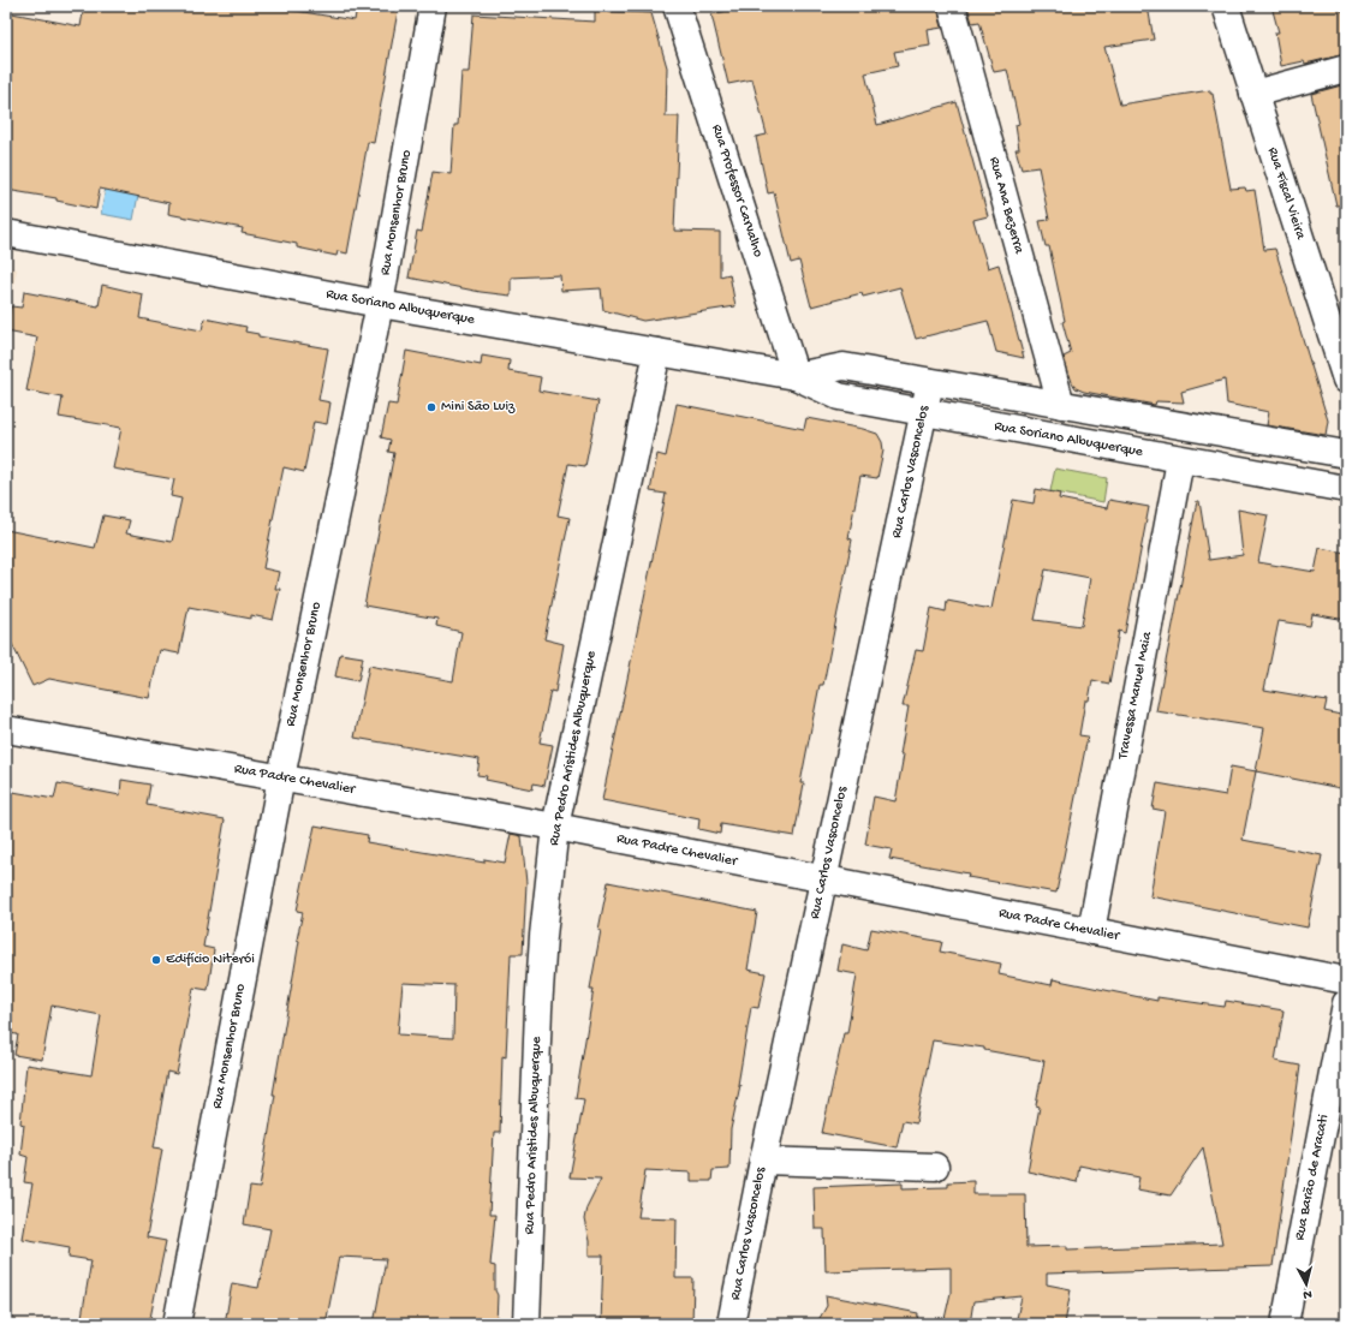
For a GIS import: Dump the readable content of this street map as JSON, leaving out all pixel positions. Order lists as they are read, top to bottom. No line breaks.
{"streets":{"street":["Rua Professor Carvalho","Rua Fiscal Vieira","Rua Ana Bezerra","Rua Monsenhor Bruno","Rua Soriano Albuquerque","Rua Carlos Vasconcelos","Travessa Manuel Maia","Rua Pedro Aristides Albuquerque","Rua Padre Chevalier","Rua Barão de Aracati"]},"crossings":[["Rua Professor Carvalho","Rua Soriano Albuquerque"],["Rua Ana Bezerra","Rua Soriano Albuquerque"],["Rua Monsenhor Bruno","Rua Soriano Albuquerque"],["Rua Monsenhor Bruno","Rua Padre Chevalier"],["Rua Soriano Albuquerque","Rua Carlos Vasconcelos"],["Rua Soriano Albuquerque","Travessa Manuel Maia"],["Rua Soriano Albuquerque","Rua Pedro Aristides Albuquerque"],["Rua Carlos Vasconcelos","Rua Padre Chevalier"],["Travessa Manuel Maia","Rua Padre Chevalier"],["Rua Pedro Aristides Albuquerque","Rua Padre Chevalier"]],"places":["Mini São Luiz","Edifício Niterói"],"north":"bottom"}
